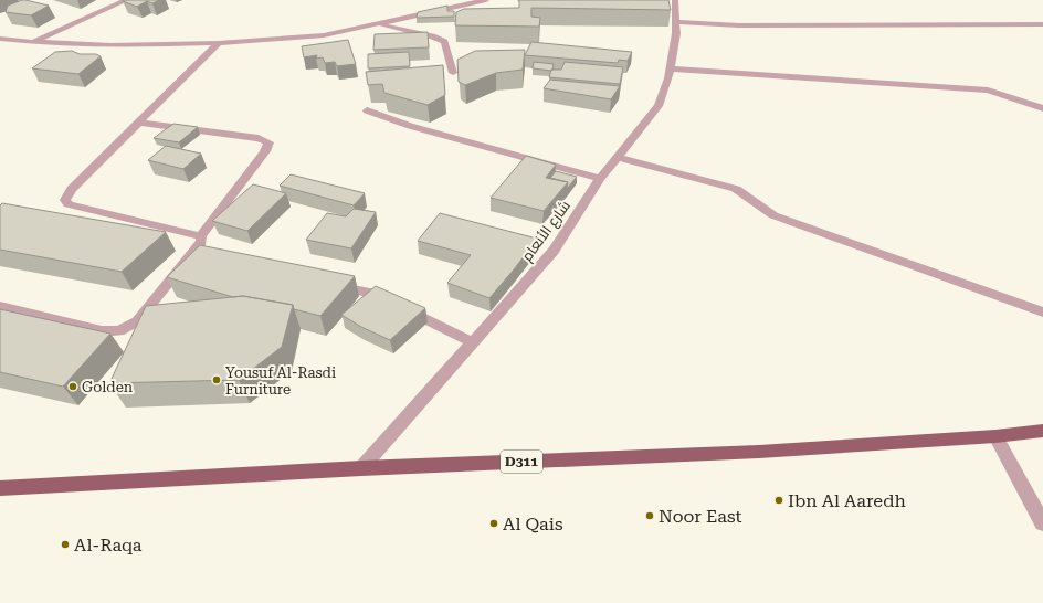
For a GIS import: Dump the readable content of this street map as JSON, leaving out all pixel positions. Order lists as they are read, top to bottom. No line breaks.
{"streets":{"main road":["D311"],"street":["شارع الأنعام"]},"crossings":[["شارع الأنعام","D311"]],"places":["Yousuf Al-Rasdi Furniture","Golden","Ibn Al Aaredh","Noor East","Al Qais","Al-Raqa"]}
